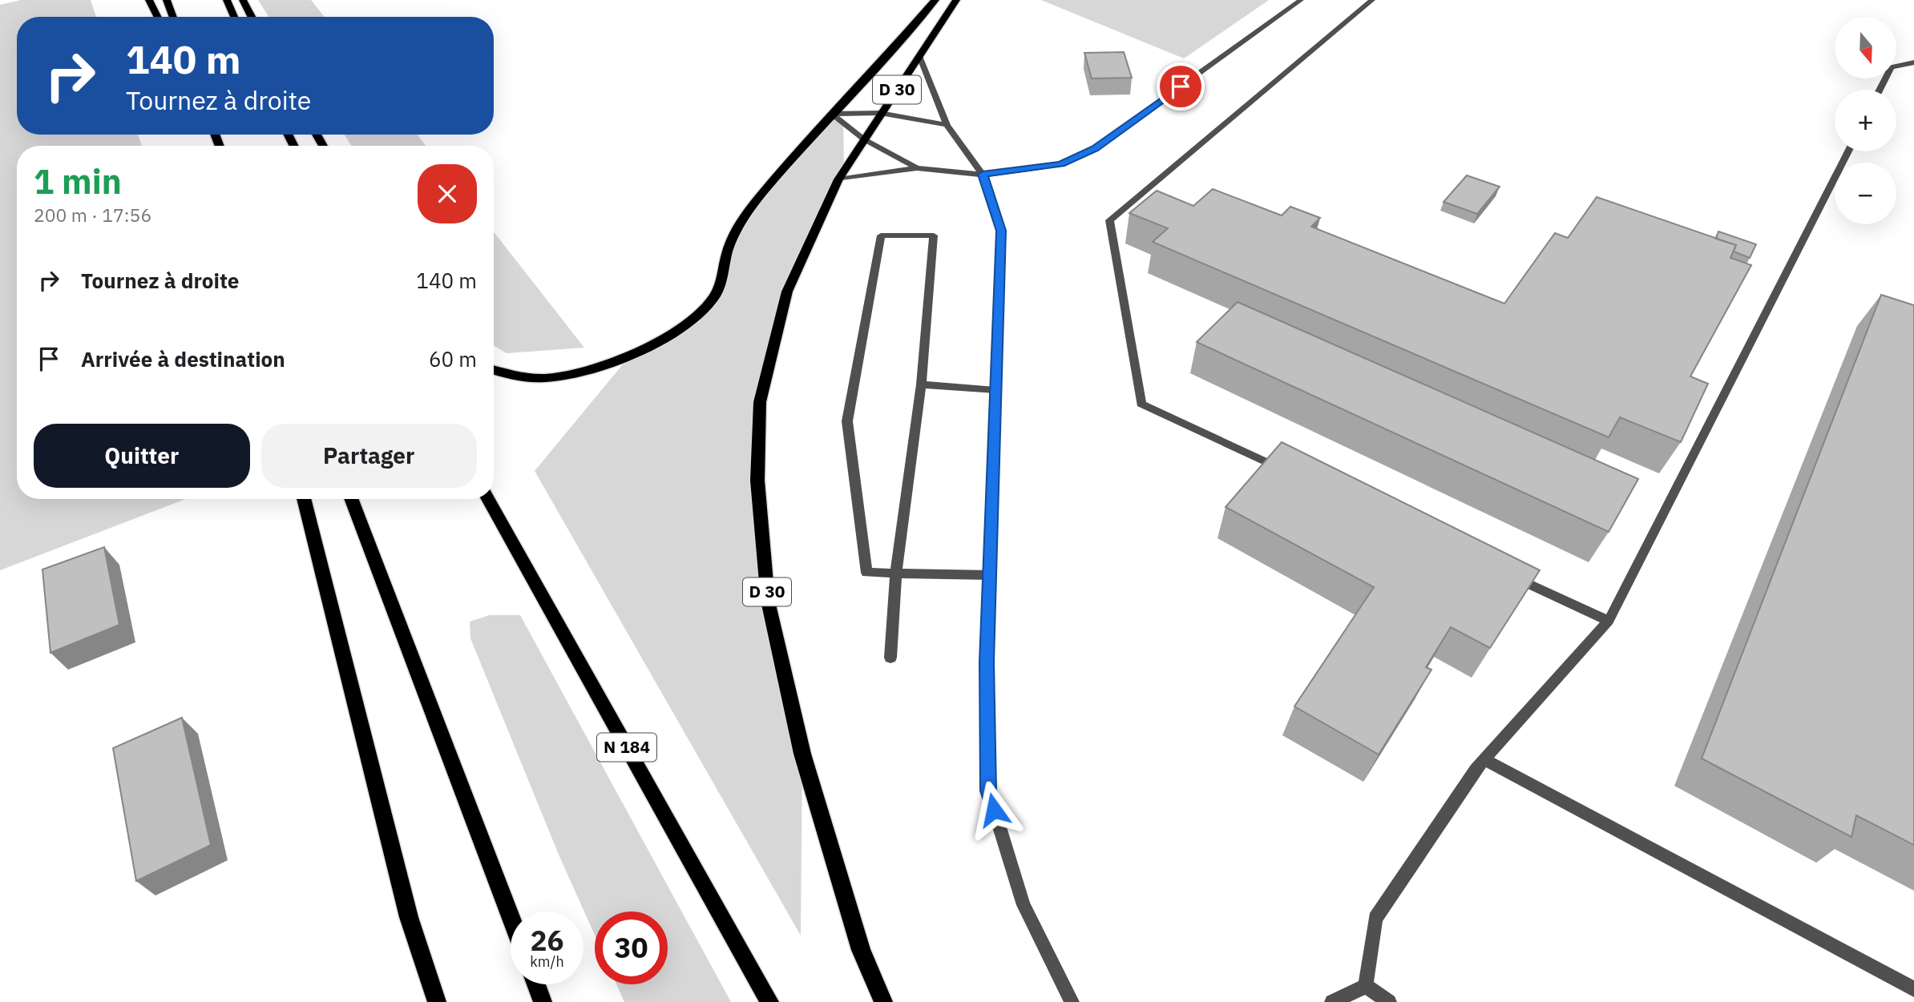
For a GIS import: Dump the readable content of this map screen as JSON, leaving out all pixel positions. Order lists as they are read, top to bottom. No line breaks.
{"streets":{"main road":["D 30","N 184"]},"north":"bottom","page":{"map_buttons":["+","−"],"turn":["140 m","Tournez à droite"],"heading":["1 min","200 m · 17:56"],"list":[{"name":"Tournez à droite","value":"140 m"},{"name":"Arrivée à destination","value":"60 m"}],"buttons":["Quitter","Partager"],"speed":"26 km/h","limit":"30"}}
